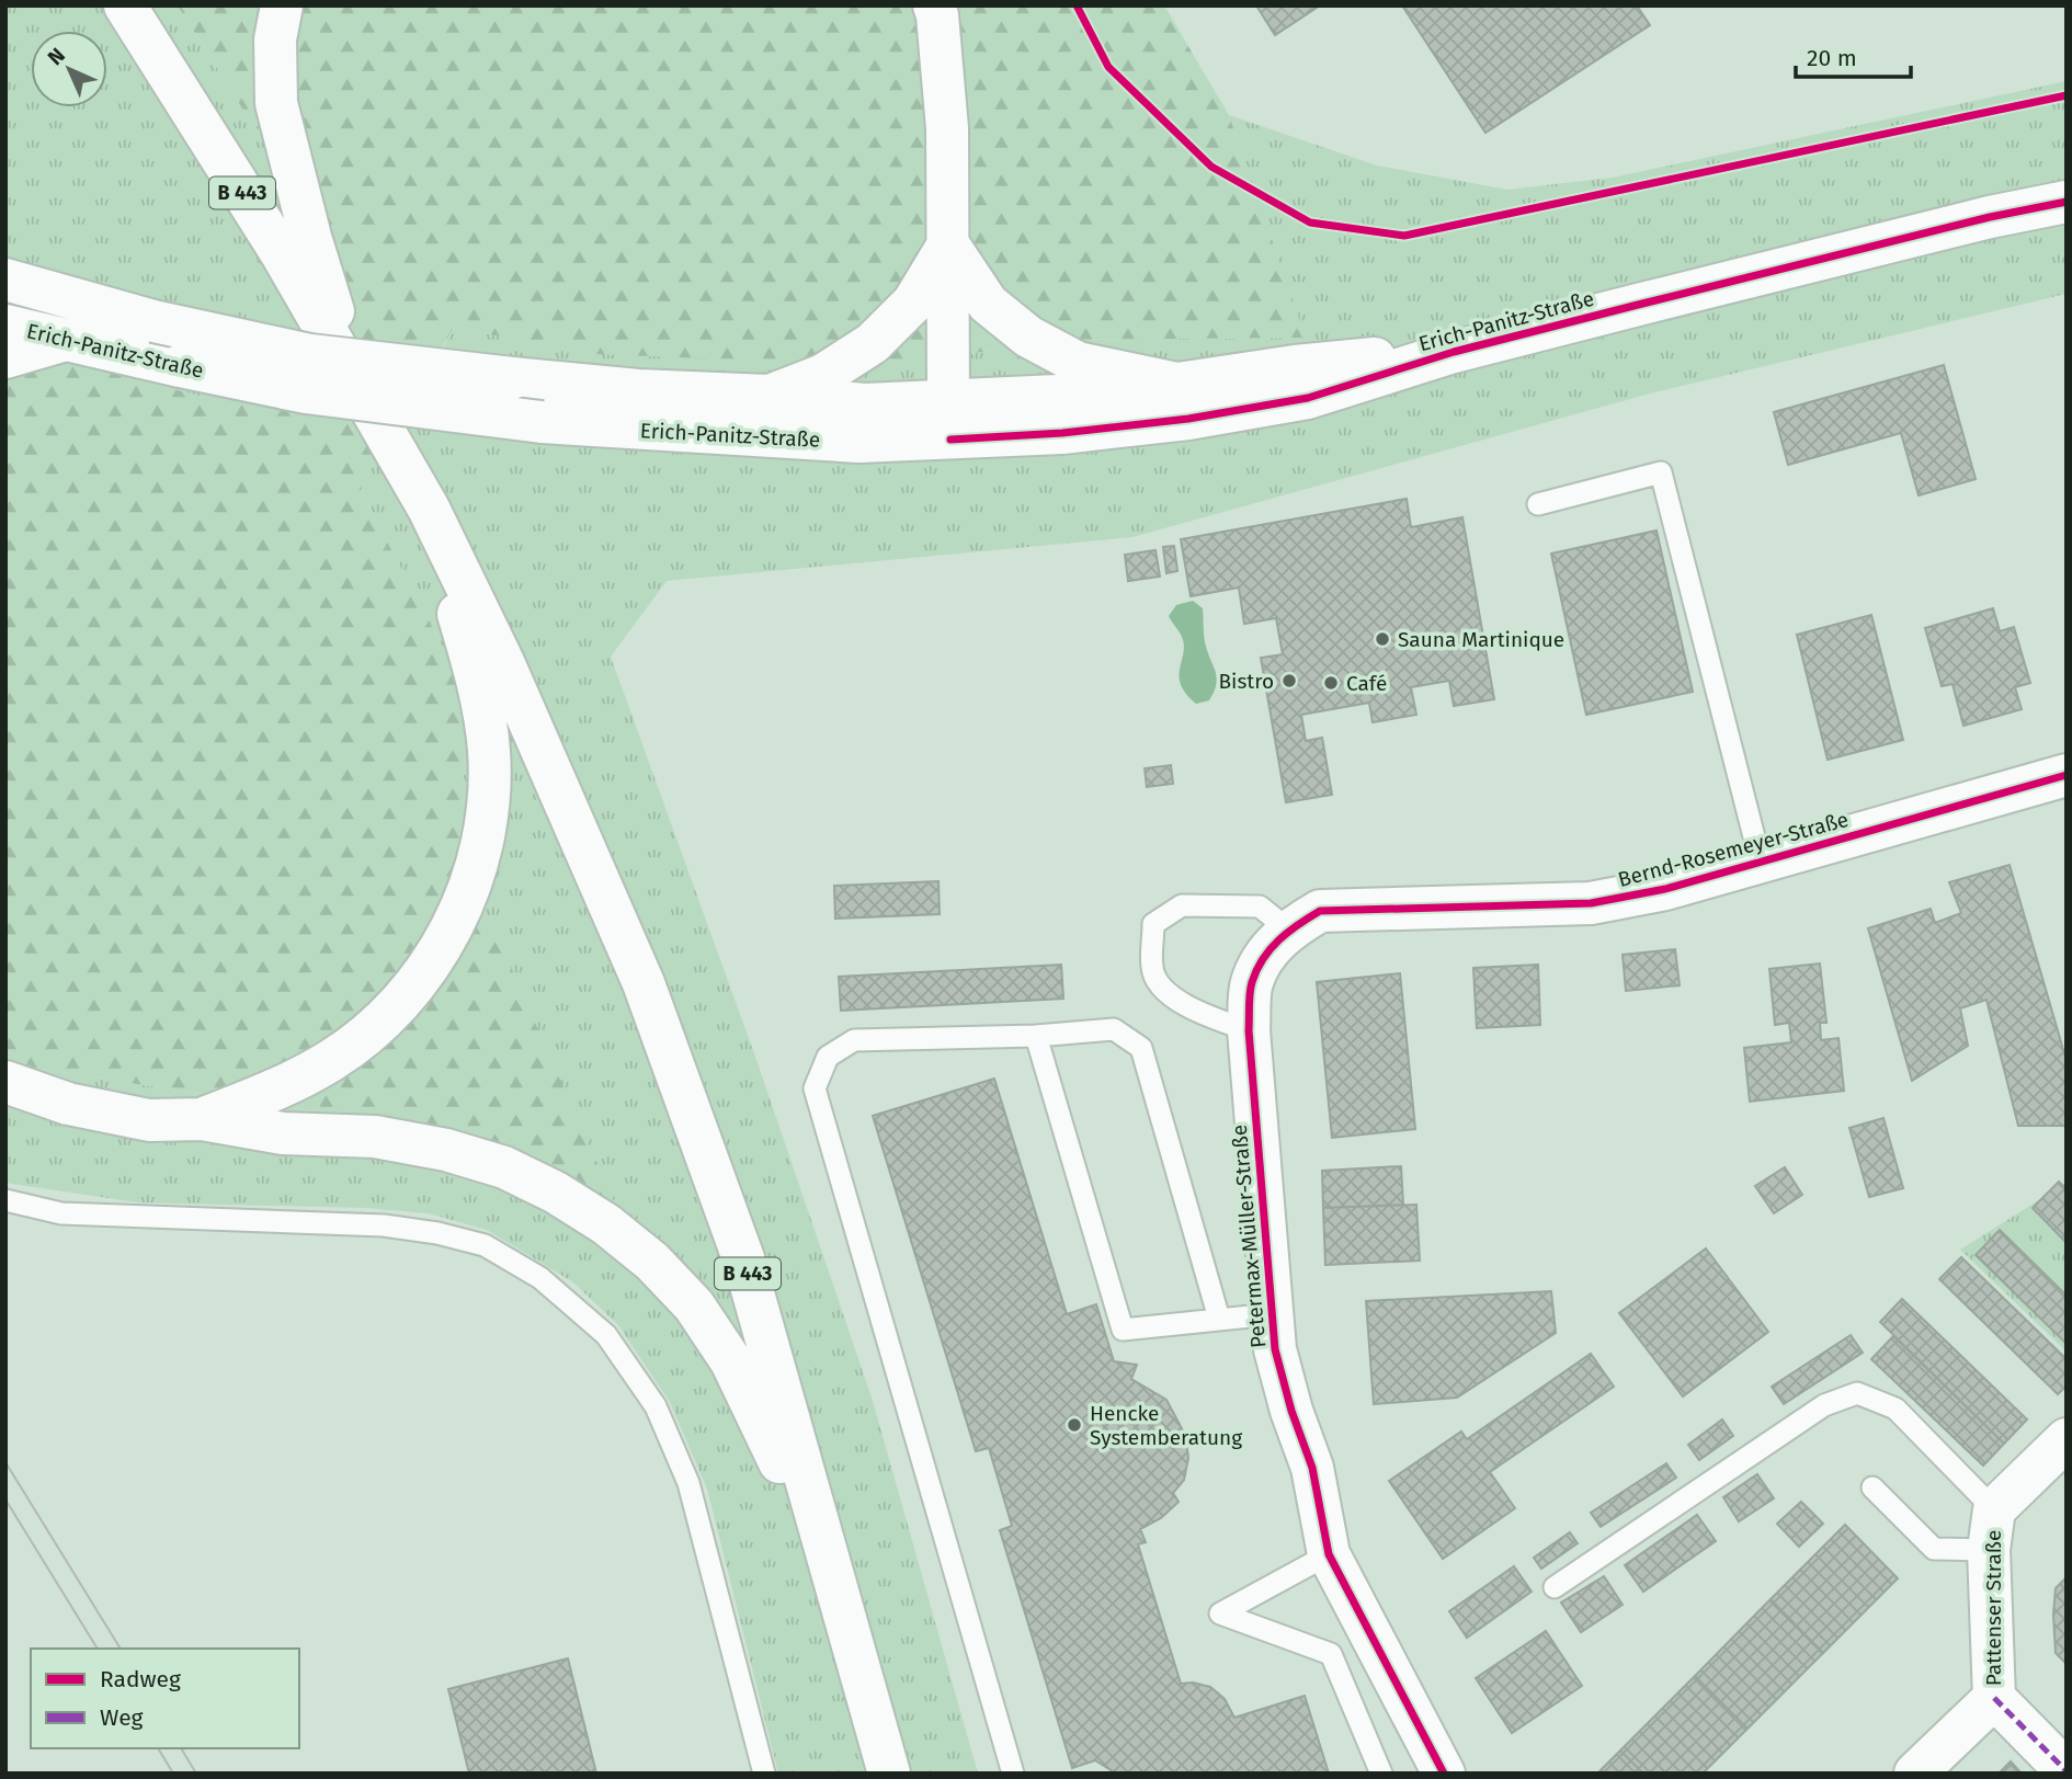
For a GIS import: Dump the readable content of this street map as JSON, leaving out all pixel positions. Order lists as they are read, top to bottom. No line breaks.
{"streets":{"main road":["B 443","Erich-Panitz-Straße","Bernd-Rosemeyer-Straße","Petermax-Müller-Straße","Pattenser Straße"]},"crossings":[["Bernd-Rosemeyer-Straße","Petermax-Müller-Straße"]],"places":["Sauna Martinique","Bistro","Café","Hencke Systemberatung"],"legend":["Radweg","Weg"],"scale_bar":"20 m","north":"top left"}
